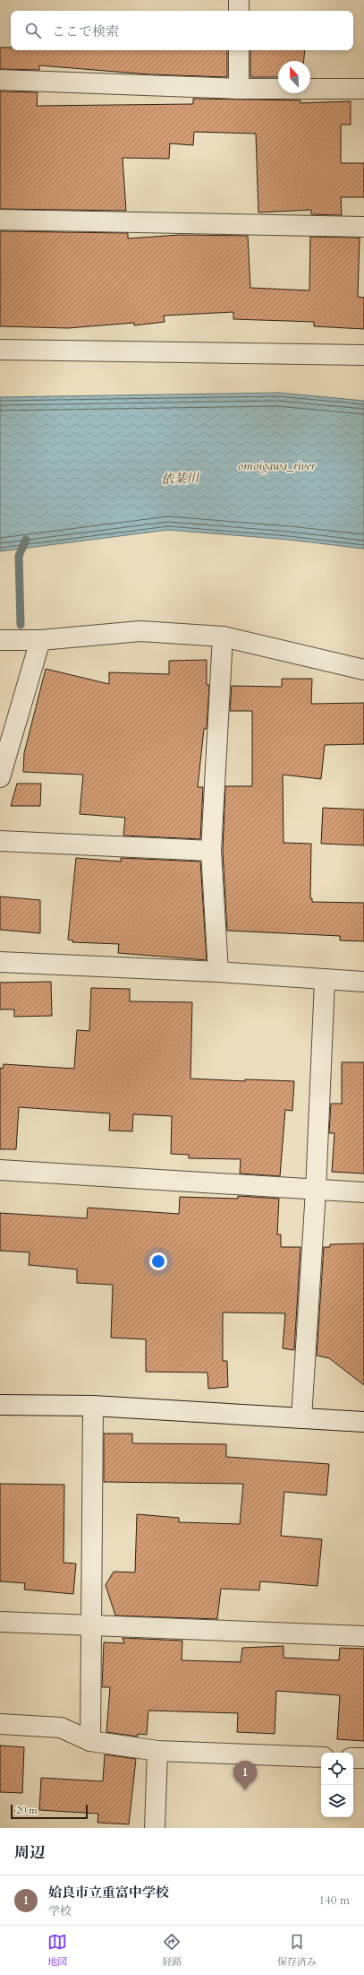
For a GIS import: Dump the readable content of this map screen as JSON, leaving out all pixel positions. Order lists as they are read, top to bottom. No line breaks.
{"water":["omoigawa_river","依某川"],"scale_bar":"20 m","north":"top left","page":{"search":"ここで検索","pins":"1","scale":"20 m","heading":"周辺","list":[{"mark":"1","name":"姶良市立重富中学校","note":"学校","value":"140 m"}],"nav":["地図","経路","保存済み"]}}
